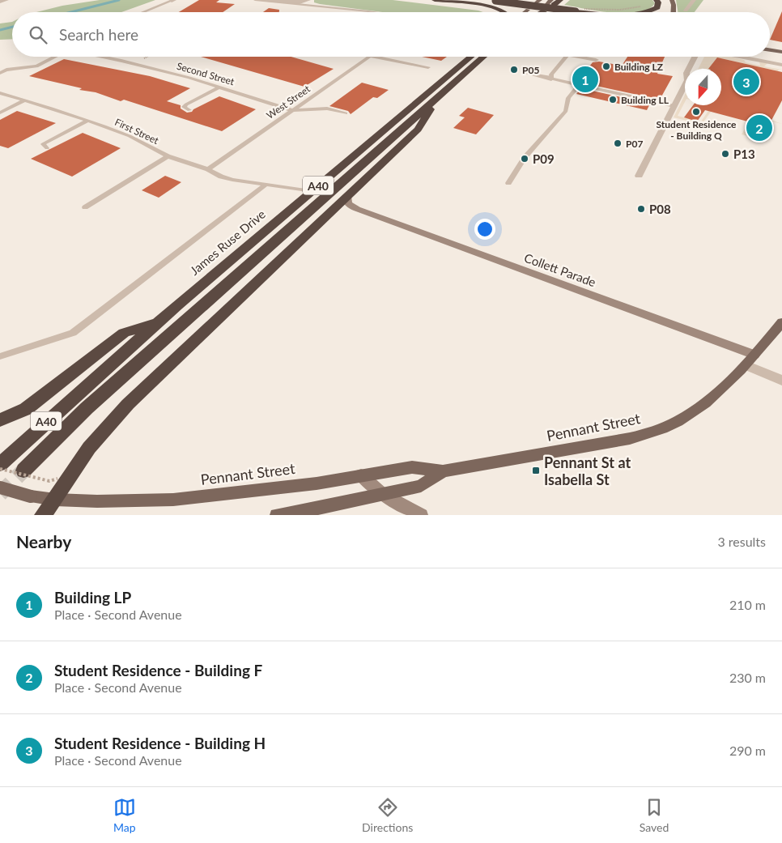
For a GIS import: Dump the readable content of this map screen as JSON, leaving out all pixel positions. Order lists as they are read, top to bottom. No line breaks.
{"streets":{"highway":["A40","James Ruse Drive"],"main road":["Pennant Street"],"street":["Collett Parade"],"lane":["Second Street","West Street","First Street"]},"crossings":[["Second Street","West Street"],["West Street","First Street"],["First Street","James Ruse Drive"],["Collett Parade","Pennant Street"]],"places":{"other":["Building LZ","P05","Building LL","Student Residence - Building Q","P07","P13","P09","P08"],"transit":["Pennant St at Isabella St"]},"north":"bottom","page":{"search":"Search here","pins":["1","3","2"],"heading":["Nearby","3 results"],"list":[{"mark":"1","name":"Building LP","note":"Place · Second Avenue","value":"210 m"},{"mark":"2","name":"Student Residence - Building F","note":"Place · Second Avenue","value":"230 m"},{"mark":"3","name":"Student Residence - Building H","note":"Place · Second Avenue","value":"290 m"}],"nav":["Map","Directions","Saved"]}}
